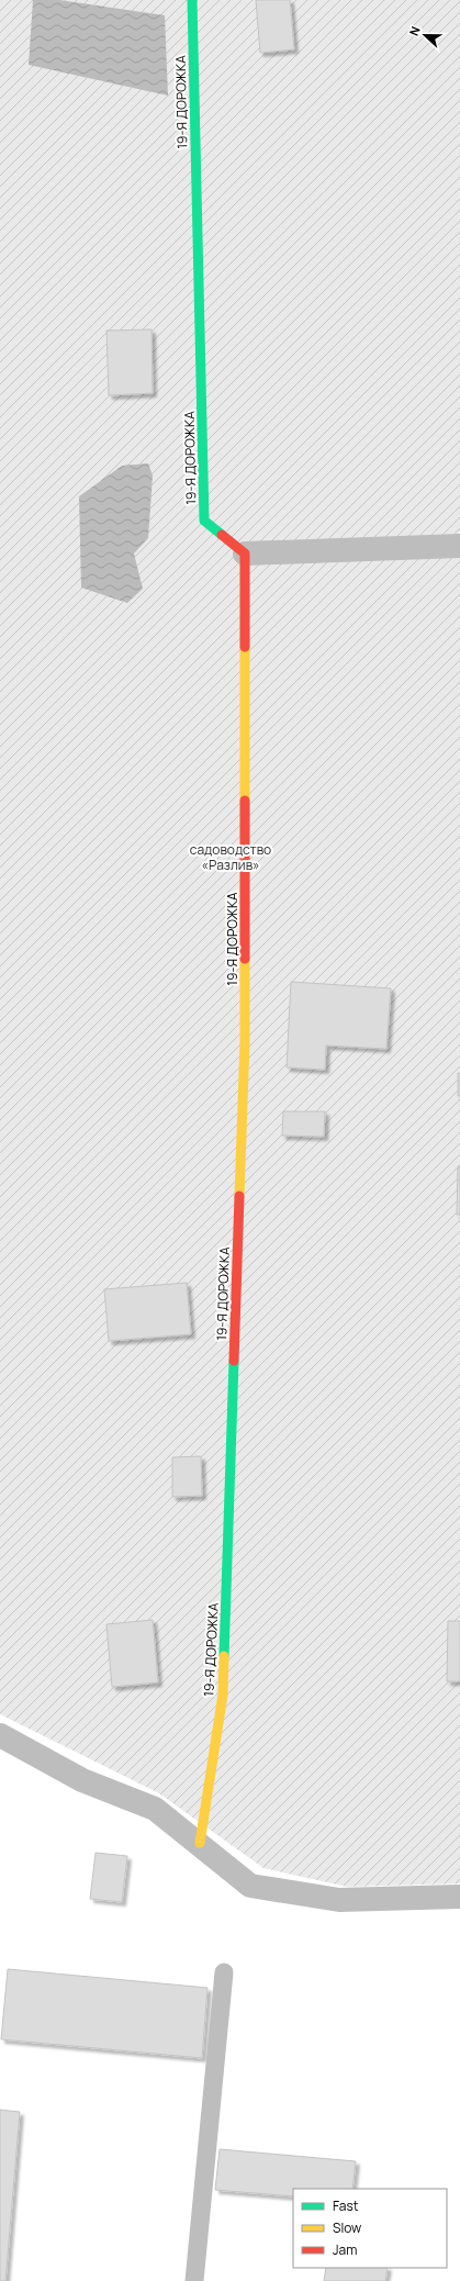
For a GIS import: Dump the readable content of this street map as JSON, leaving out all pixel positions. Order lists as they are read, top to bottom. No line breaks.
{"streets":{"street":["19-Я ДОРОЖКА"]},"parks":["садоводство «Разлив»"],"legend":["Fast","Slow","Jam"],"north":"left"}
